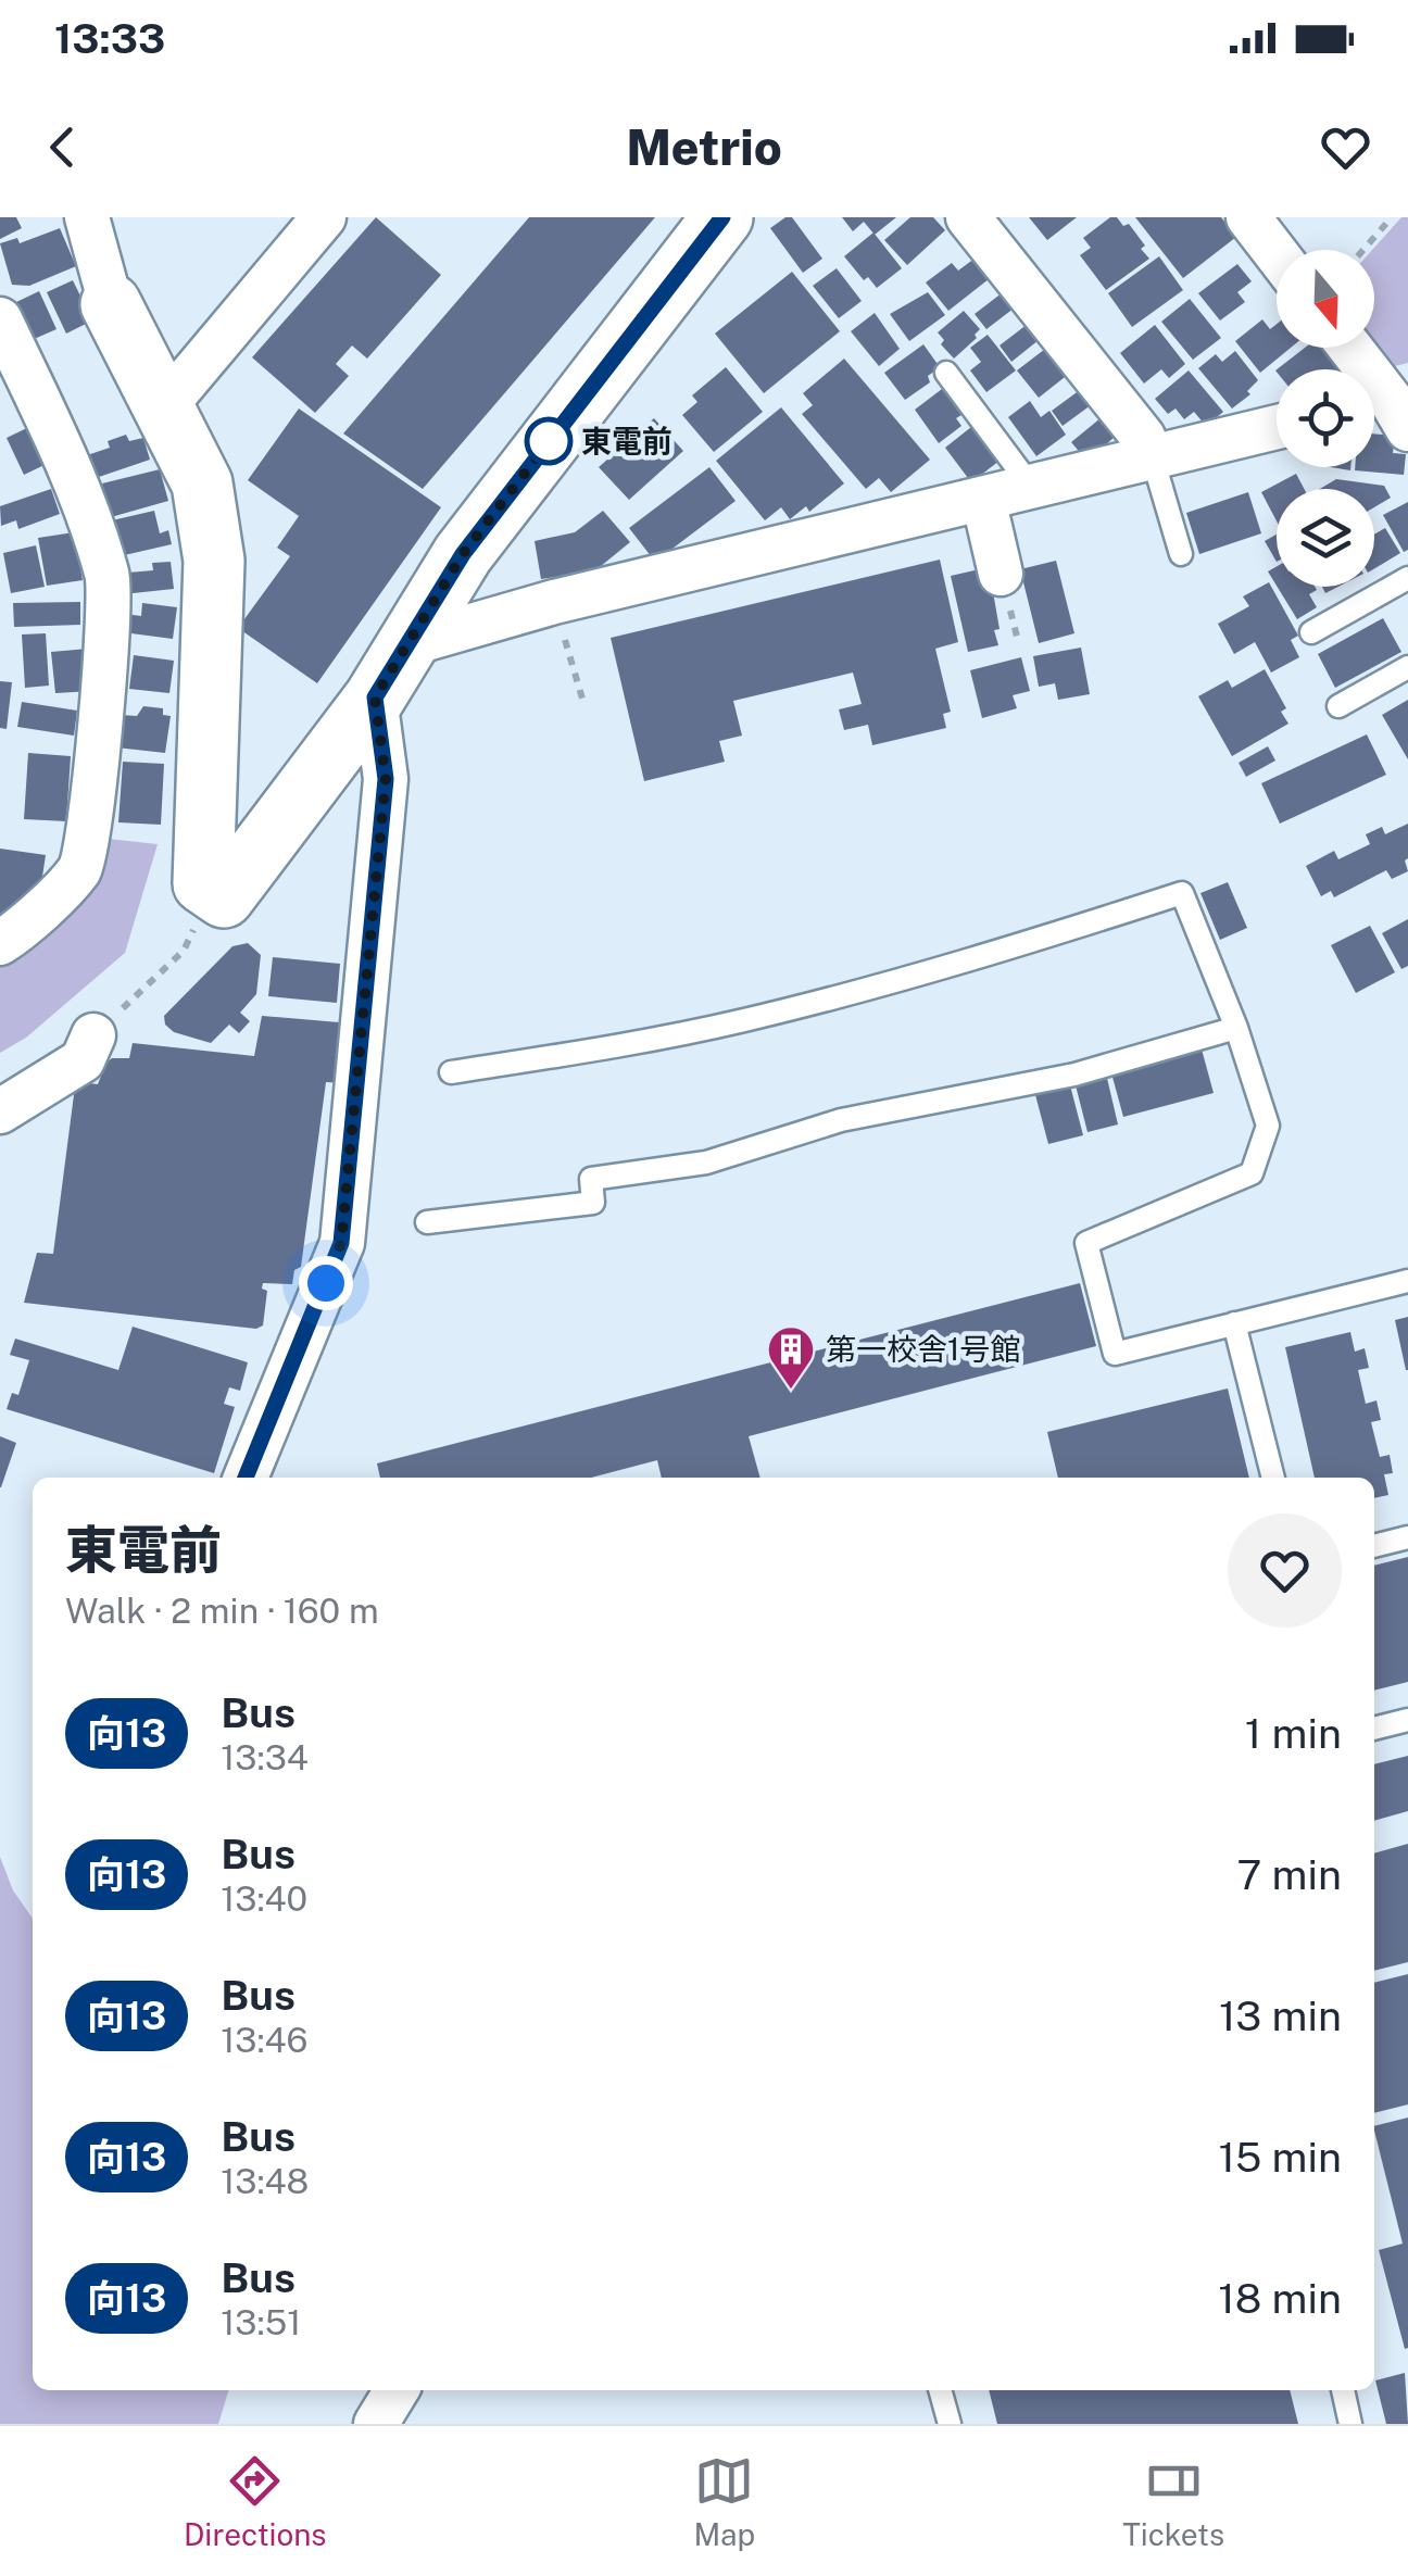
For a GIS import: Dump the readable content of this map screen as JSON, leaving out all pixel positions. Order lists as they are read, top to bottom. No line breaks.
{"places":{"other":["東電前"],"building":["第一校舎1号館"]},"lines":["bus line 向13"],"north":"bottom","page":{"status":"13:33","header":"Metrio","heading":["東電前","Walk · 2 min · 160 m"],"list":[{"mark":"向13","name":"Bus","note":"13:34","value":"1 min"},{"mark":"向13","name":"Bus","note":"13:40","value":"7 min"},{"mark":"向13","name":"Bus","note":"13:46","value":"13 min"},{"mark":"向13","name":"Bus","note":"13:48","value":"15 min"},{"mark":"向13","name":"Bus","note":"13:51","value":"18 min"}],"tabs":["Directions","Map","Tickets"]}}
